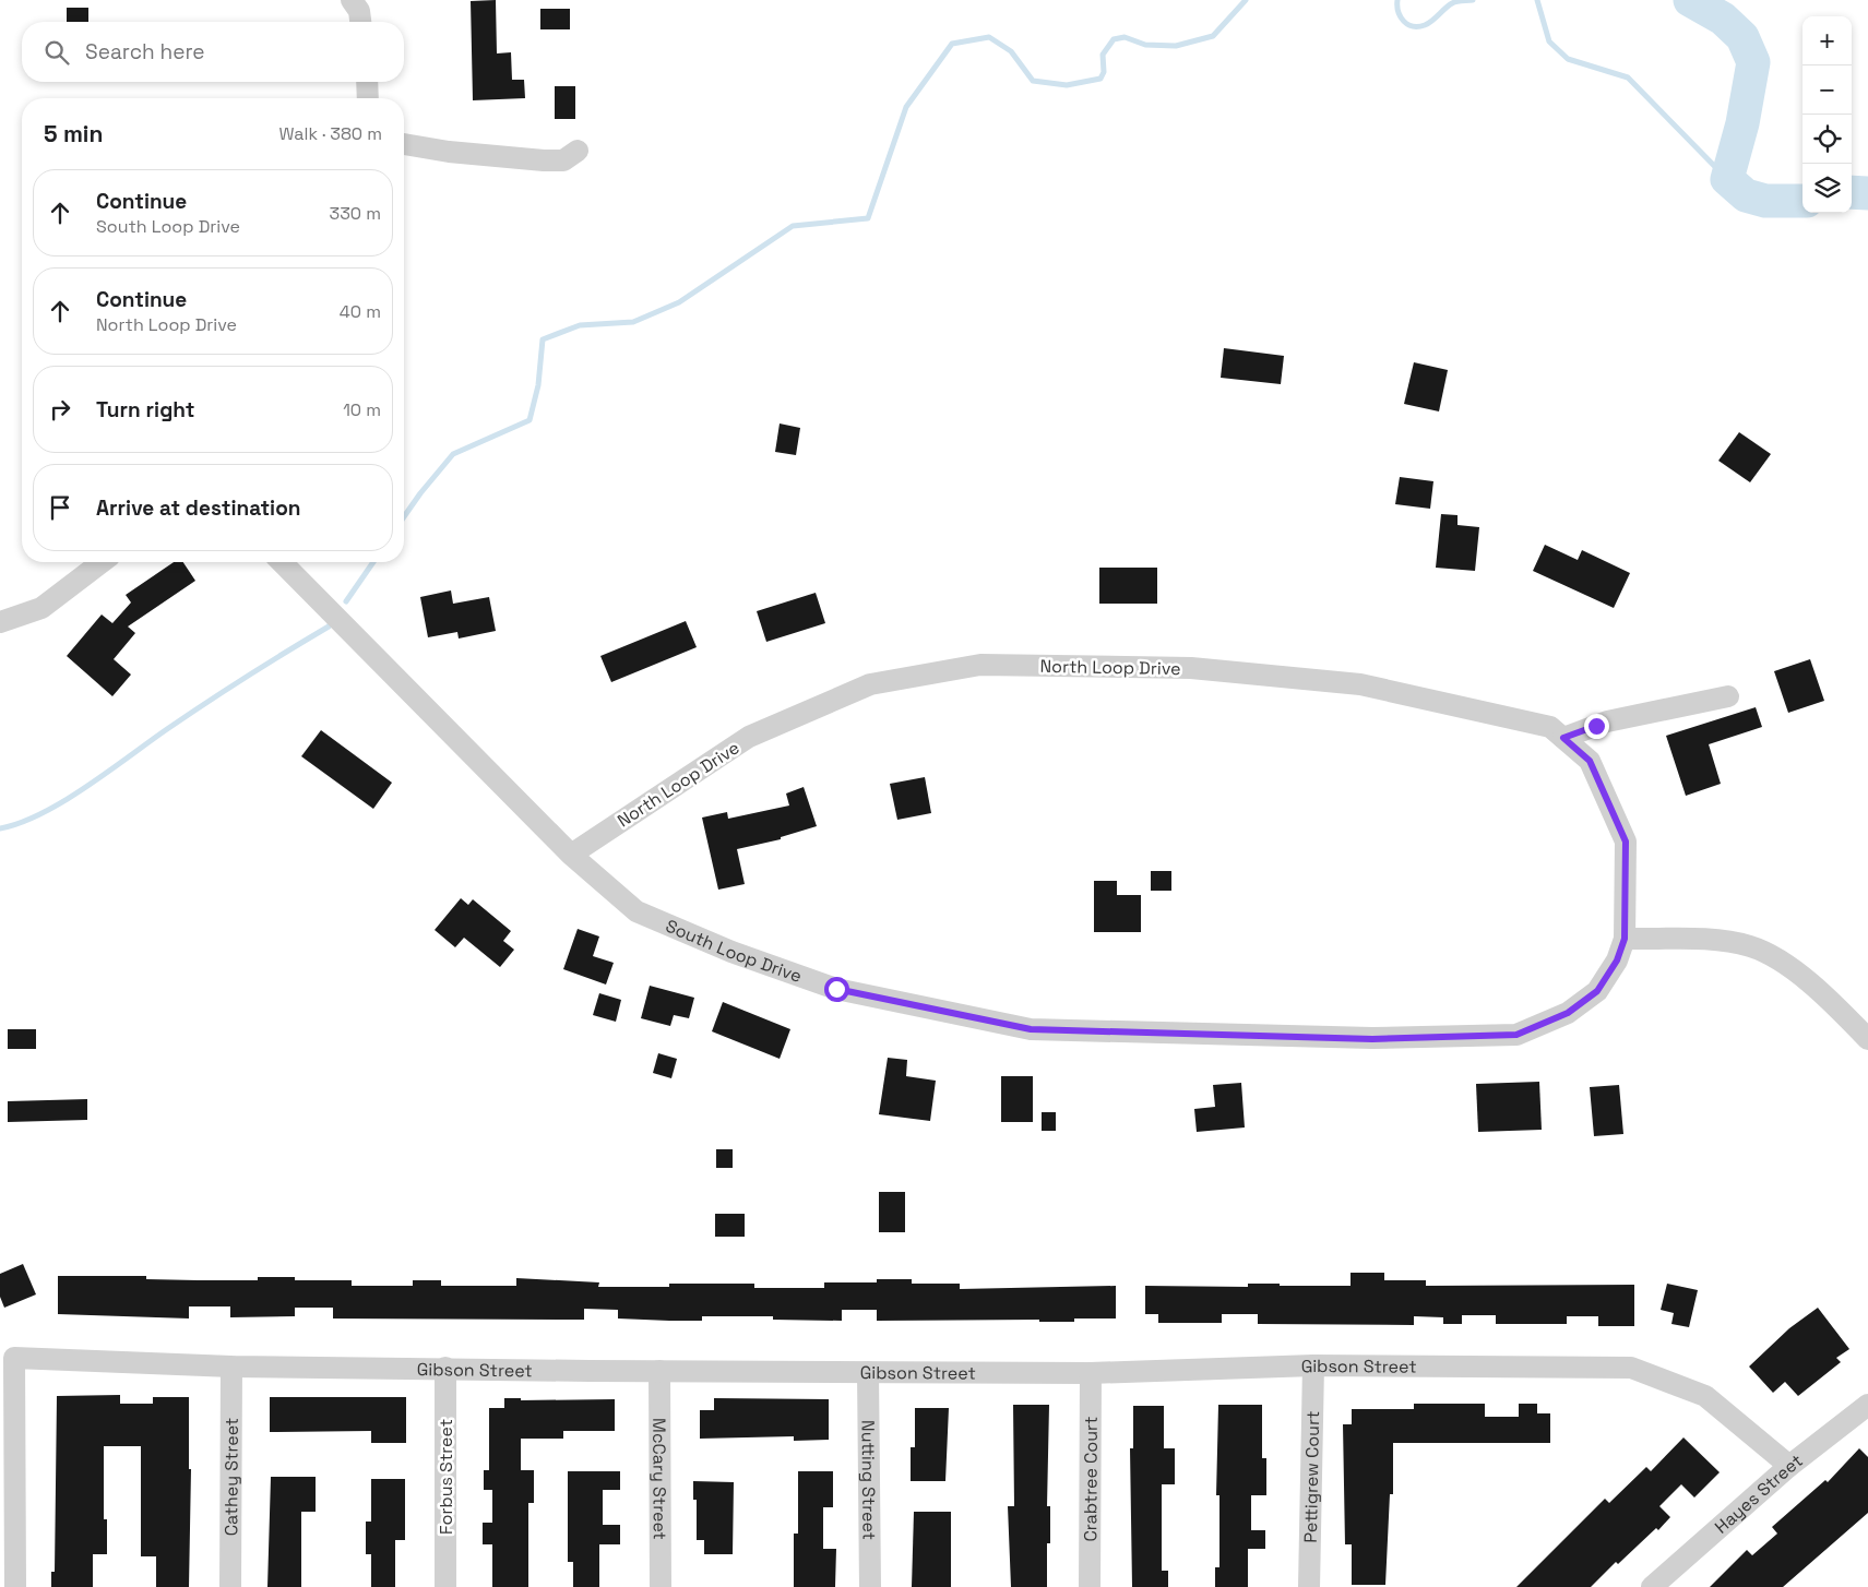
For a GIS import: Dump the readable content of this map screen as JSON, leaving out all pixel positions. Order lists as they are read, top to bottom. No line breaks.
{"streets":{"street":["North Loop Drive","South Loop Drive","Gibson Street","Pettigrew Court","Cathey Street","Forbus Street","McCary Street","Nutting Street","Crabtree Court","Hayes Street"]},"crossings":[["North Loop Drive","South Loop Drive"],["Gibson Street","Pettigrew Court"],["Gibson Street","Cathey Street"],["Gibson Street","Forbus Street"],["Gibson Street","McCary Street"],["Gibson Street","Nutting Street"],["Gibson Street","Crabtree Court"],["Gibson Street","Hayes Street"]],"page":{"map_buttons":["+","−"],"search":"Search here","heading":["5 min","Walk · 380 m"],"list":[["Continue","South Loop Drive","330 m"],["Continue","North Loop Drive","40 m"],["Turn right","10 m"],"Arrive at destination"]}}
